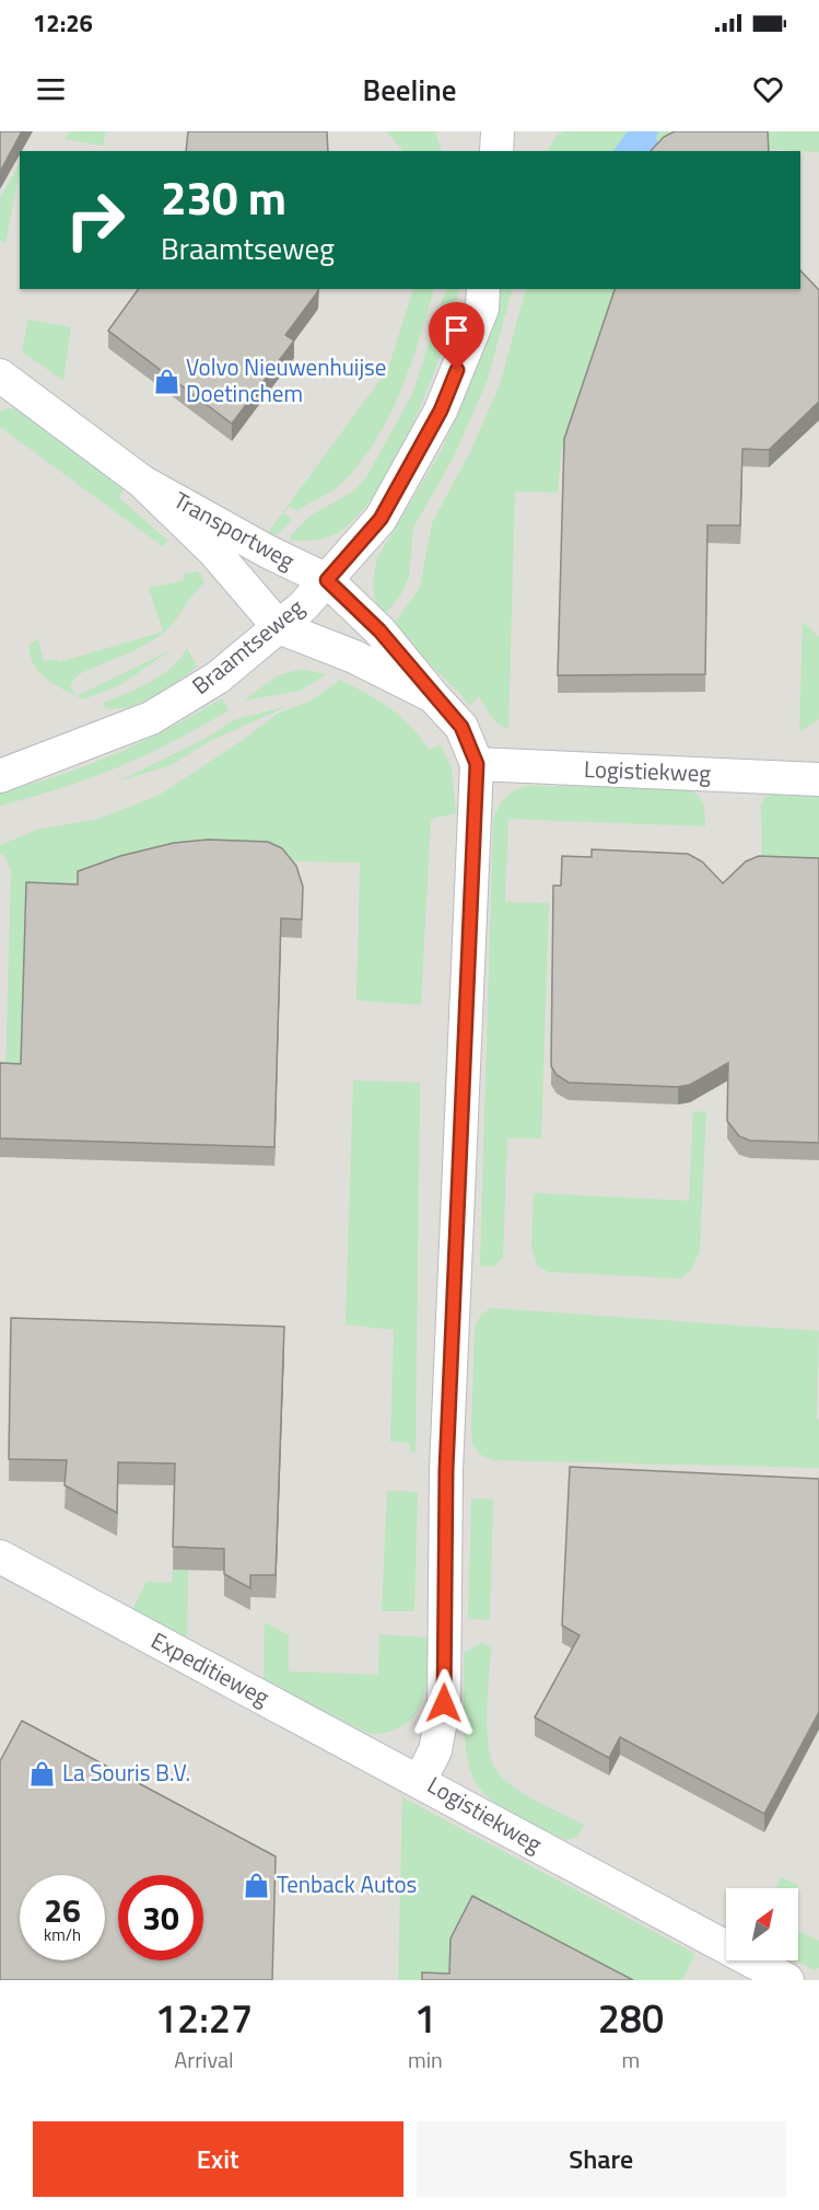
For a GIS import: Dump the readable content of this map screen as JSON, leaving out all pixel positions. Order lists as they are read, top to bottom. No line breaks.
{"streets":{"street":["Transportweg","Braamtseweg","Logistiekweg","Expeditieweg"]},"crossings":[["Transportweg","Braamtseweg"],["Transportweg","Logistiekweg"],["Braamtseweg","Logistiekweg"],["Logistiekweg","Expeditieweg"]],"places":{"shop":["Volvo Nieuwenhuijse Doetinchem","La Souris B.V.","Tenback Autos"]},"north":"top right","page":{"status":"12:26","header":"Beeline","turn":["230 m","Braamtseweg"],"speed":"26 km/h","limit":"30","eta":["12:27","Arrival","1","min","280","m"],"buttons":["Exit","Share"]}}
